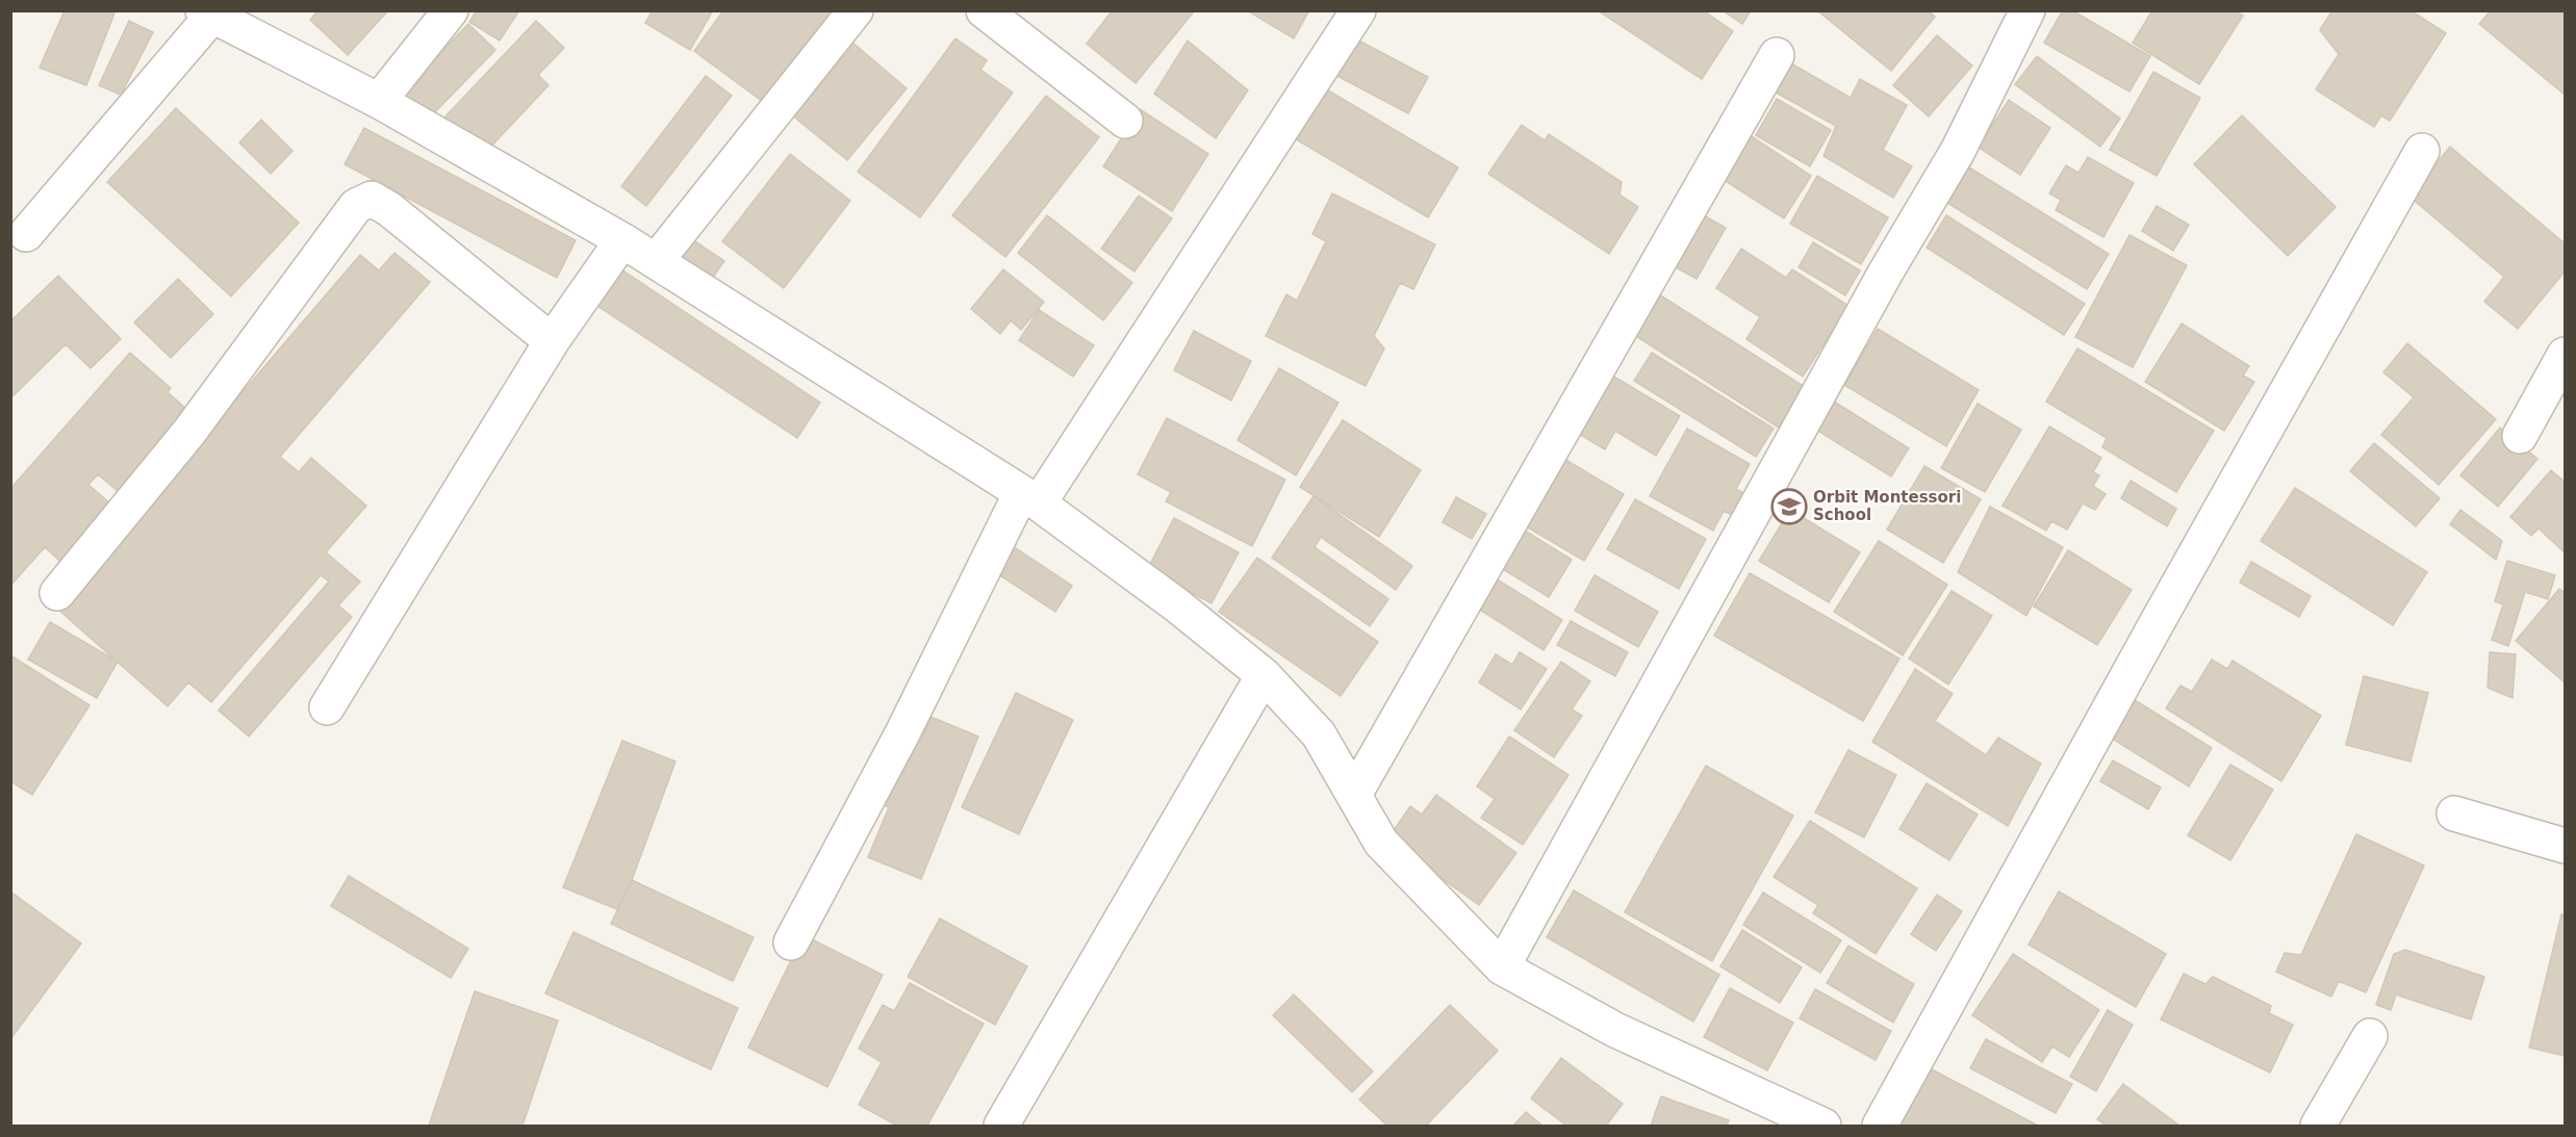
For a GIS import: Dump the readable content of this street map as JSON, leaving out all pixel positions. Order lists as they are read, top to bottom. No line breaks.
{"places":{"school or university":["Orbit Montessori School"]}}
